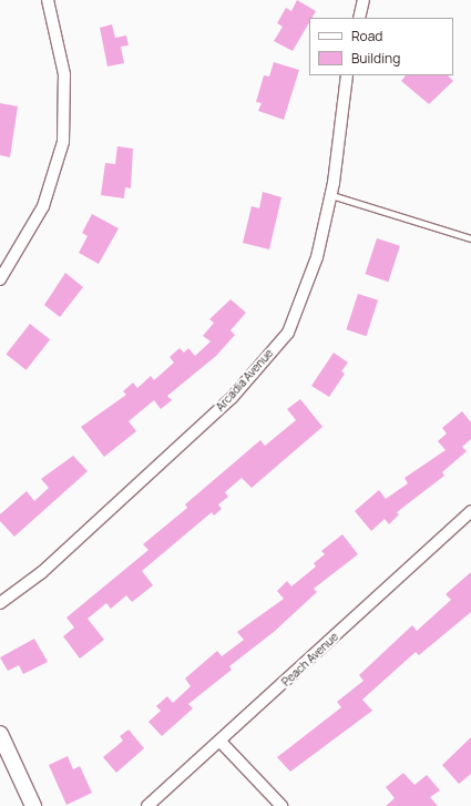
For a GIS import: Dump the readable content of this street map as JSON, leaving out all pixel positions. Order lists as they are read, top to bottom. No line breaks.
{"streets":{"street":["Arcadia Avenue","Peach Avenue"]},"legend":["Road","Building"]}
